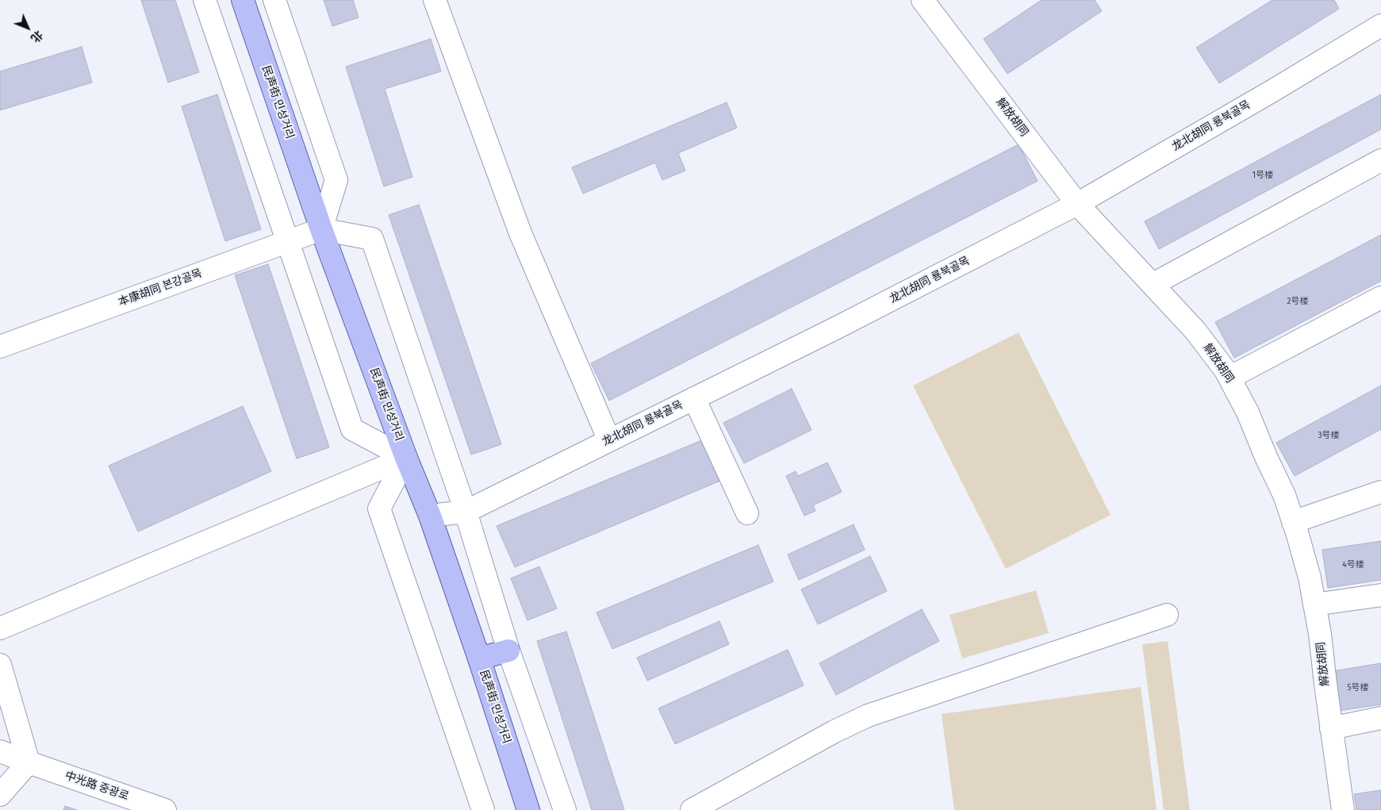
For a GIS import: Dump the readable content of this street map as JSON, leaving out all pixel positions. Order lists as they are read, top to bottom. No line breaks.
{"streets":{"main road":["民声街 민성거리"],"street":["解放胡同","龙北胡同 룡북골목","本康胡同 본강골목","中光路 중광로"]},"crossings":[["民声街 민성거리","本康胡同 본강골목"],["解放胡同","龙北胡同 룡북골목"]],"house_numbers":["1号楼","2号楼","3号楼","4号楼","5号楼"],"north":"bottom right"}
